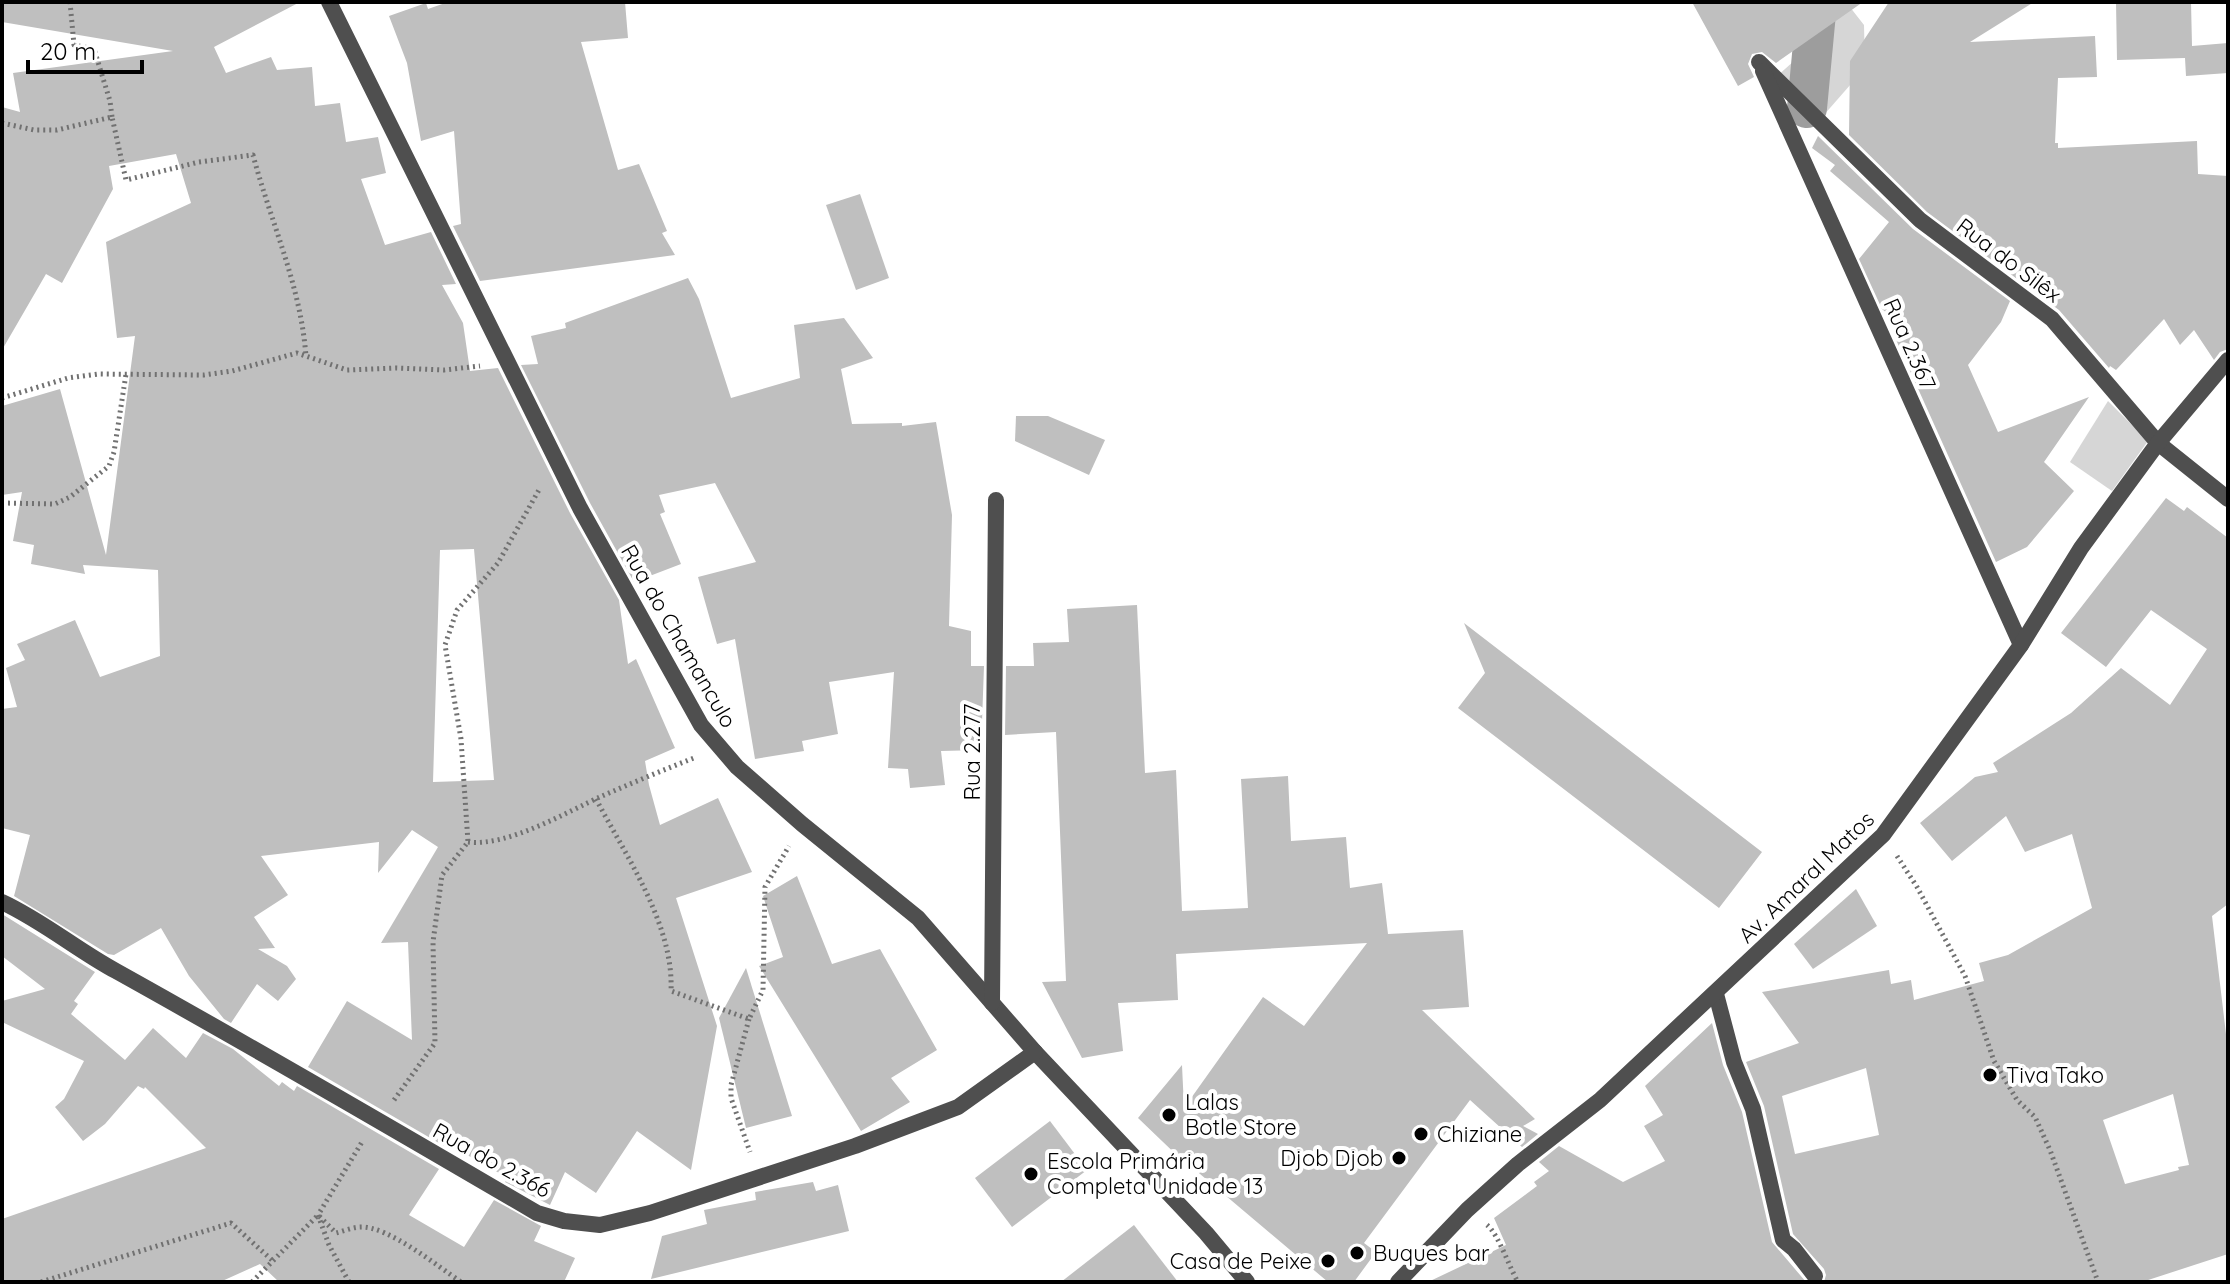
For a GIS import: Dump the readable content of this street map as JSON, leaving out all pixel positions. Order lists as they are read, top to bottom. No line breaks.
{"streets":{"street":["Rua do Silêx","Rua 2.367","Rua do Chamanculo","Rua 2.277","Av. Amaral Matos","Rua do 2.366"]},"crossings":[["Rua do Silêx","Rua 2.367"],["Rua do Silêx","Av. Amaral Matos"],["Rua 2.367","Av. Amaral Matos"],["Rua do Chamanculo","Rua 2.277"],["Rua do Chamanculo","Rua do 2.366"]],"places":["Tiva Tako","Lalas Botle Store","Chiziane","Djob Djob","Escola Primária Completa Unidade 13","Buques bar","Casa de Peixe"],"scale_bar":"20 m"}
